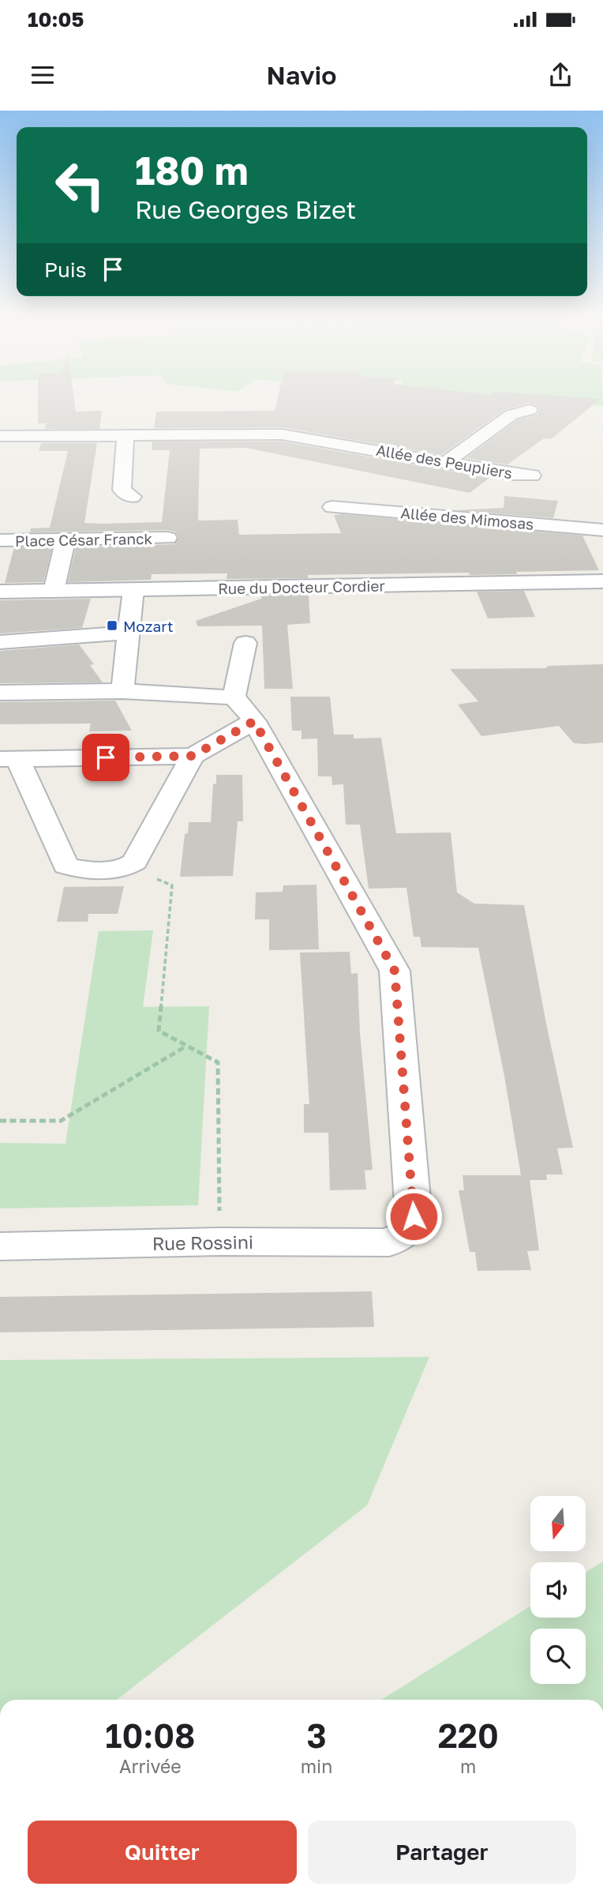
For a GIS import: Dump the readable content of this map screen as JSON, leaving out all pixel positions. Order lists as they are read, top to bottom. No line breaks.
{"streets":{"street":["Allée des Peupliers","Allée des Mimosas","Place César Franck","Rue du Docteur Cordier","Rue Rossini"]},"places":{"transit":["Mozart"]},"north":"bottom","page":{"status":"10:05","header":"Navio","turn":["180 m","Rue Georges Bizet"],"then":"Puis","eta":["10:08","Arrivée","3","min","220","m"],"buttons":["Quitter","Partager"]}}
